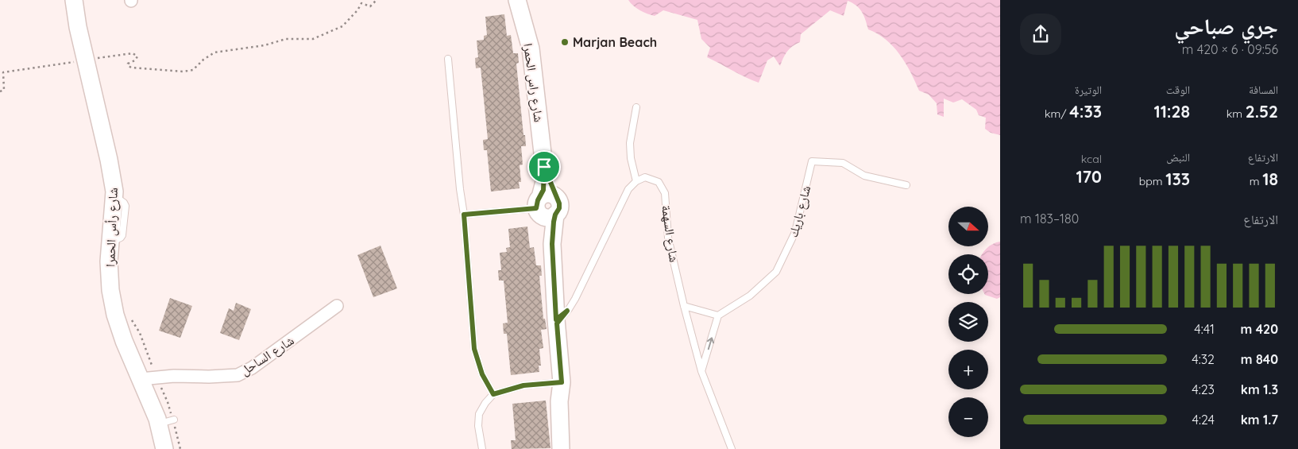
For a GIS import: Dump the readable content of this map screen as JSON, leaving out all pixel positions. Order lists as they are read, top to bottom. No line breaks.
{"streets":{"street":["شارع راس الحمرا","شارع رأس الحمرا","شارع الساحل"],"lane":["شارع باريك","شارع السهمة"]},"crossings":[["شارع رأس الحمرا","شارع الساحل"]],"places":["Marjan Beach"],"north":"right","page":{"heading":["جري صباحي","09:56 · 6 × 420 m"],"stats":[["المسافة","2.52 km"],["الوقت","11:28"],["الوتيرة","4:33 /km"],["الارتفاع","18 m"],["النبض","133 bpm"],["kcal","170"]],"chart":["الارتفاع","180–183 m"],"map_buttons":["+","−"],"list":[{"name":"420 m","note":"4:41"},{"name":"840 m","note":"4:32"},{"name":"1.3 km","note":"4:23"},{"name":"1.7 km","note":"4:24"}]}}
